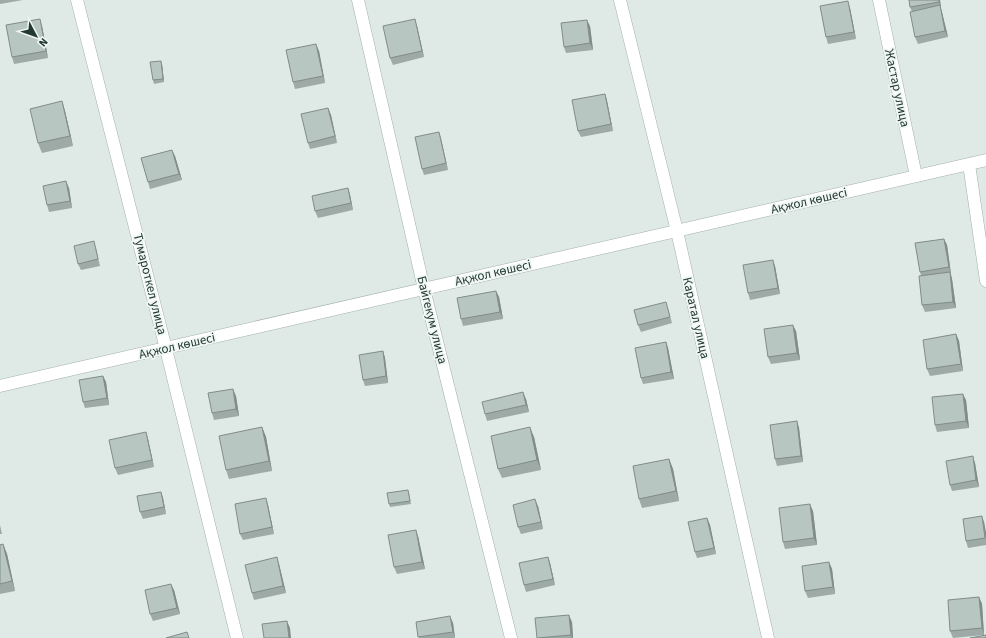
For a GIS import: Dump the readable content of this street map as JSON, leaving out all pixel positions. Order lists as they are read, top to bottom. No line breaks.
{"streets":{"street":["Жастар улица","Ақжол көшесі","Тумароткел улица","Каратал улица","Байгекум улица"]},"crossings":[["Жастар улица","Ақжол көшесі"],["Ақжол көшесі","Тумароткел улица"],["Ақжол көшесі","Каратал улица"],["Ақжол көшесі","Байгекум улица"]],"north":"bottom right"}
